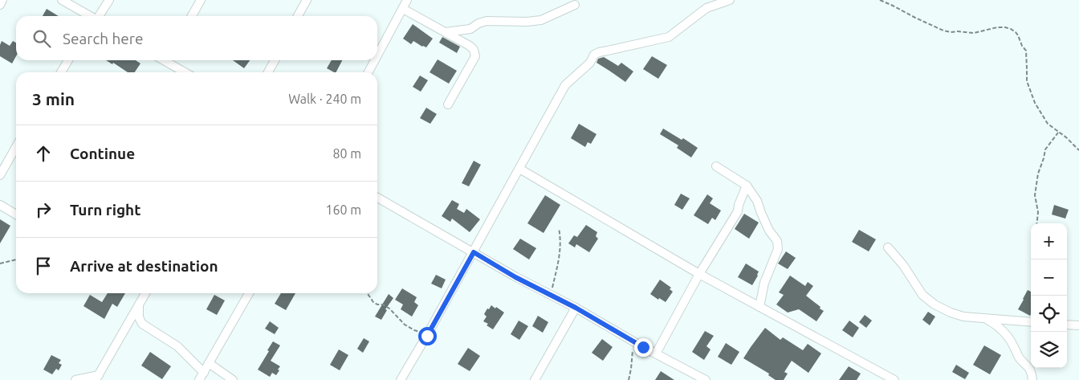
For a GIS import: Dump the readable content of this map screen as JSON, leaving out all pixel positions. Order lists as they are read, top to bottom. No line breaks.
{"page":{"search":"Search here","heading":["3 min","Walk · 240 m"],"list":[["Continue","80 m"],["Turn right","160 m"],"Arrive at destination"],"map_buttons":["+","−"]}}
